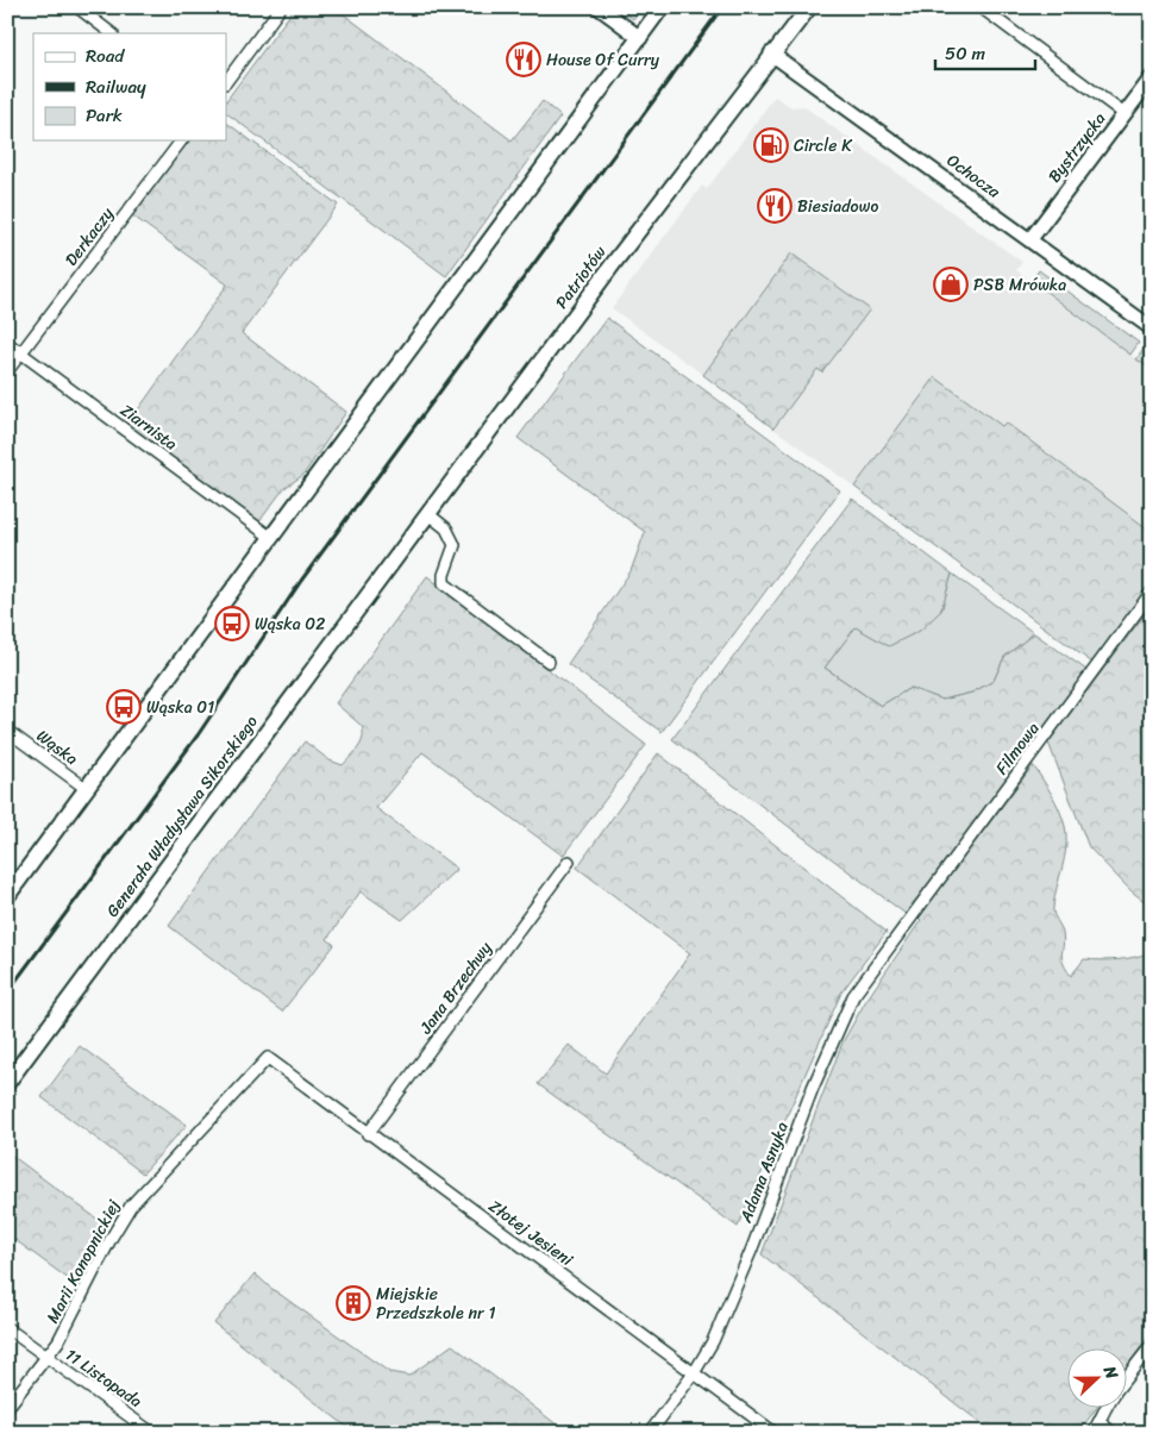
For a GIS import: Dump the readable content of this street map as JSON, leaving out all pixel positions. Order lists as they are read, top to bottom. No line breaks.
{"streets":{"main road":["Patriotów","Generała Władysława Sikorskiego"],"street":["Bystrzycka","Ochocza","Derkaczy","Ziarnista","Wąska","Filmowa","Jana Brzechwy","Adama Asnyka","Złotej Jesieni","Marii Konopnickiej","11 Listopada"]},"crossings":[["Bystrzycka","Ochocza"],["Ochocza","Patriotów"],["Derkaczy","Ziarnista"],["Patriotów","Generała Władysława Sikorskiego"],["Filmowa","Adama Asnyka"],["Jana Brzechwy","Złotej Jesieni"],["Adama Asnyka","Złotej Jesieni"],["Złotej Jesieni","Marii Konopnickiej"],["Marii Konopnickiej","11 Listopada"]],"places":{"restaurant":["House Of Curry","Biesiadowo"],"fuel station":["Circle K"],"shop":["PSB Mrówka"],"bus stop":["Wąska 02","Wąska 01"],"building":["Miejskie Przedszkole nr 1"]},"legend":["Road","Railway","Park"],"scale_bar":"50 m","north":"right"}
